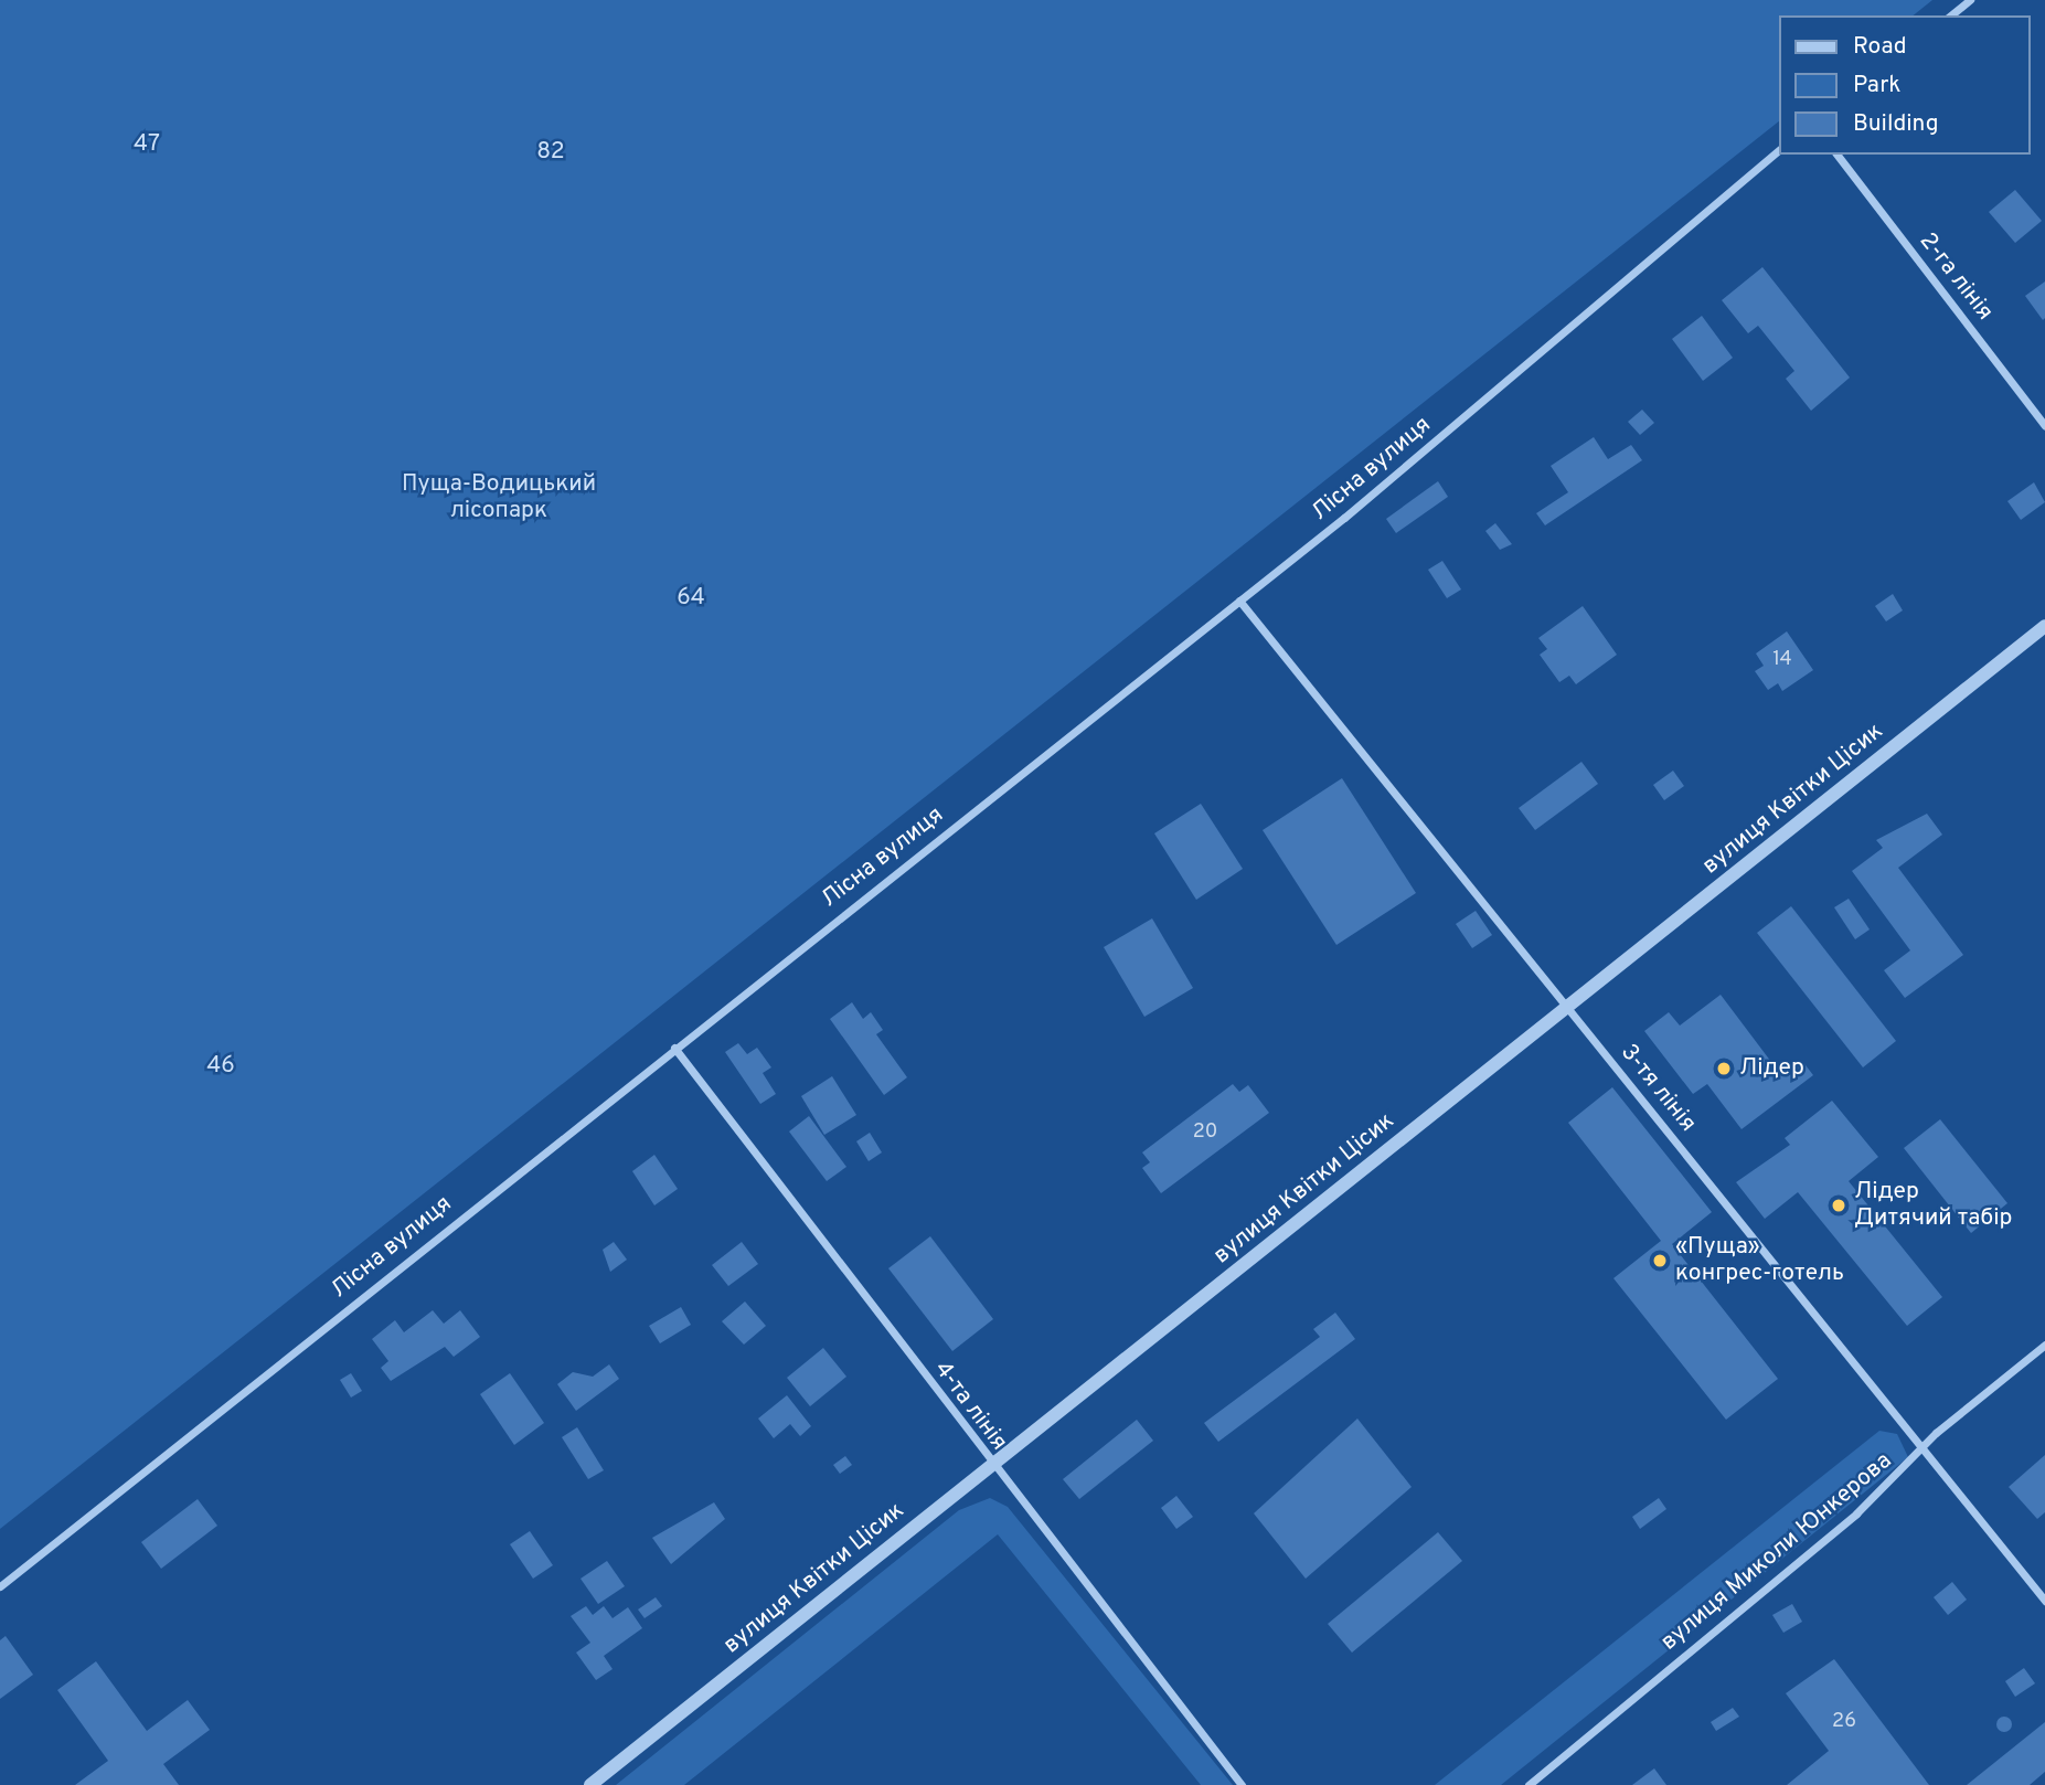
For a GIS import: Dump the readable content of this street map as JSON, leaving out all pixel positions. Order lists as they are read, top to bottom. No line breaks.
{"streets":{"street":["2-га лінія","Лісна вулиця","вулиця Квітки Цісик","3-тя лінія","4-та лінія","вулиця Миколи Юнкерова"]},"crossings":[["Лісна вулиця","3-тя лінія"],["Лісна вулиця","4-та лінія"],["вулиця Квітки Цісик","3-тя лінія"],["вулиця Квітки Цісик","4-та лінія"],["3-тя лінія","вулиця Миколи Юнкерова"]],"parks":["47","82","Пуща-Водицький лісопарк","64","46"],"places":["Лідер","Лідер Дитячий табір","«Пуща» конгрес-готель"],"house_numbers":["14","20","26"],"legend":["Road","Park","Building"]}
